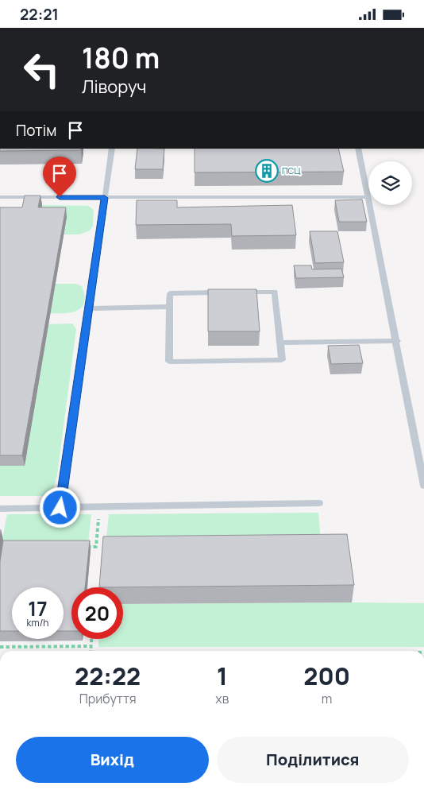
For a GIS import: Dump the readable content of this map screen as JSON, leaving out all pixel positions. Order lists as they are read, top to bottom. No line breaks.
{"places":{"building":["ПСЦ"]},"page":{"status":"22:21","turn":["180 m","Ліворуч"],"then":"Потім","speed":"17 km/h","limit":"20","eta":["22:22","Прибуття","1","хв","200","m"],"buttons":["Вихід","Поділитися"]}}
